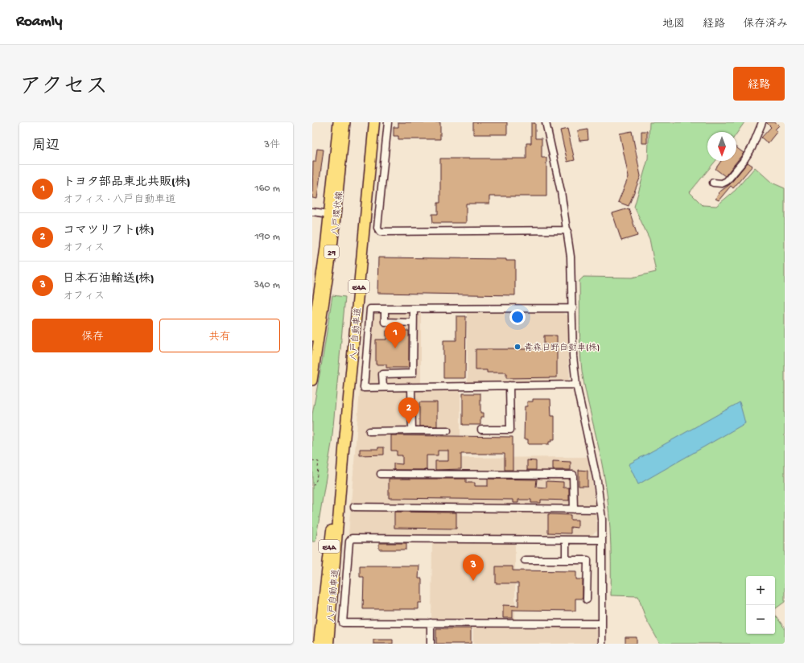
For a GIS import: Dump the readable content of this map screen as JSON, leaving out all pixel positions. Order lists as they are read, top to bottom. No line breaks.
{"streets":{"highway":["E4A","八戸自動車道"],"main road":["八戸環状線","29"]},"places":["青森日野自動車(株)"],"north":"bottom","page":{"header":"Roamly","nav":["地図","経路","保存済み"],"title":"アクセス","buttons":["経路",["保存","共有"]],"heading":["周辺","3件"],"list":[{"mark":"1","name":"トヨタ部品東北共販(株)","note":"オフィス · 八戸自動車道","value":"160 m"},{"mark":"2","name":"コマツリフト(株)","note":"オフィス","value":"190 m"},{"mark":"3","name":"日本石油輸送(株)","note":"オフィス","value":"340 m"}],"pins":["1","2","3"],"map_buttons":["+","−"]}}
